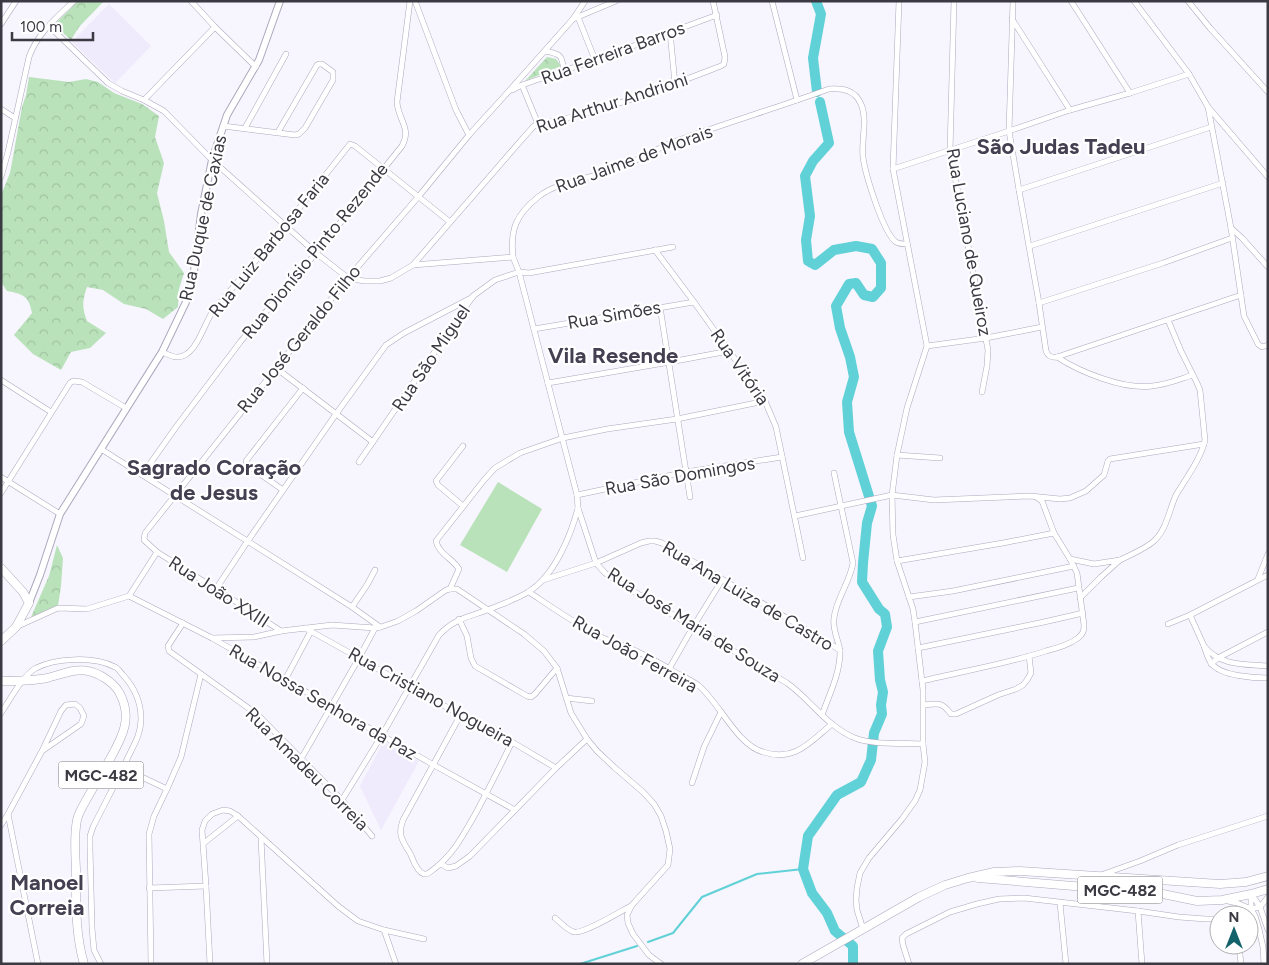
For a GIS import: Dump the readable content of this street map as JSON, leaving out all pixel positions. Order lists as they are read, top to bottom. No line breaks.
{"streets":{"highway":["Rua Duque de Caxias","MGC-482"],"street":["Rua Ferreira Barros","Rua Arthur Andrioni","Rua Jaime de Morais","Rua Luciano de Queiroz","Rua Luiz Barbosa Faria","Rua Dionísio Pinto Rezende","Rua Simões","Rua José Geraldo Filho","Rua São Miguel","Rua Vitória","Rua São Domingos","Rua João XXIII","Rua Ana Luiza de Castro","Rua José Maria de Souza","Rua João Ferreira","Rua Cristiano Nogueira","Rua Nossa Senhora da Paz","Rua Amadeu Correia"]},"crossings":[["Rua Ferreira Barros","Rua Arthur Andrioni"],["Rua Ferreira Barros","Rua José Geraldo Filho"],["Rua Jaime de Morais","Rua José Maria de Souza"],["Rua Duque de Caxias","Rua Luiz Barbosa Faria"],["Rua Luiz Barbosa Faria","Rua Dionísio Pinto Rezende"],["Rua Simões","Rua Vitória"],["Rua Simões","Rua José Maria de Souza"],["Rua José Geraldo Filho","Rua João XXIII"],["Rua São Miguel","Rua Vitória"],["Rua São Miguel","Rua José Maria de Souza"],["Rua Vitória","Rua São Domingos"],["Rua São Domingos","Rua José Maria de Souza"],["Rua Ana Luiza de Castro","Rua José Maria de Souza"],["Rua José Maria de Souza","Rua João Ferreira"],["Rua Nossa Senhora da Paz","Rua Amadeu Correia"]],"districts":["São Judas Tadeu","Vila Resende","Sagrado Coração de Jesus","Manoel Correia"],"scale_bar":"100 m","north":"top"}
